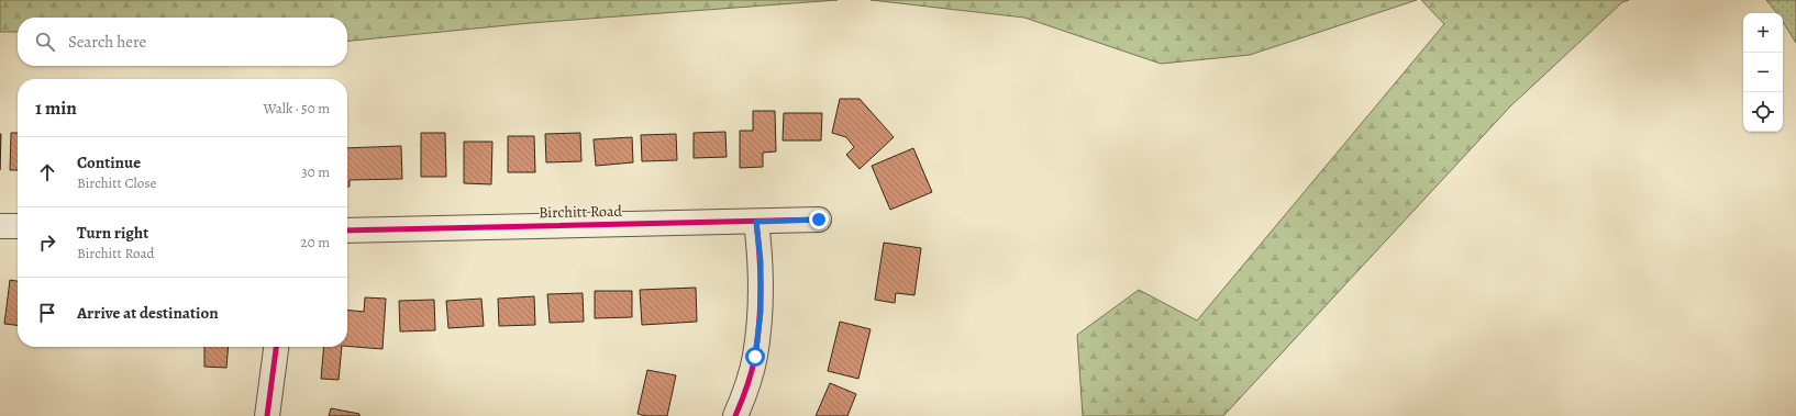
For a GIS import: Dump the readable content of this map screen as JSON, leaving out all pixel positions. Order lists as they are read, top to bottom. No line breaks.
{"streets":{"street":["Birchitt Road"]},"page":{"map_buttons":["+","−"],"search":"Search here","heading":["1 min","Walk · 50 m"],"list":[["Continue","Birchitt Close","30 m"],["Turn right","Birchitt Road","20 m"],"Arrive at destination"]}}
